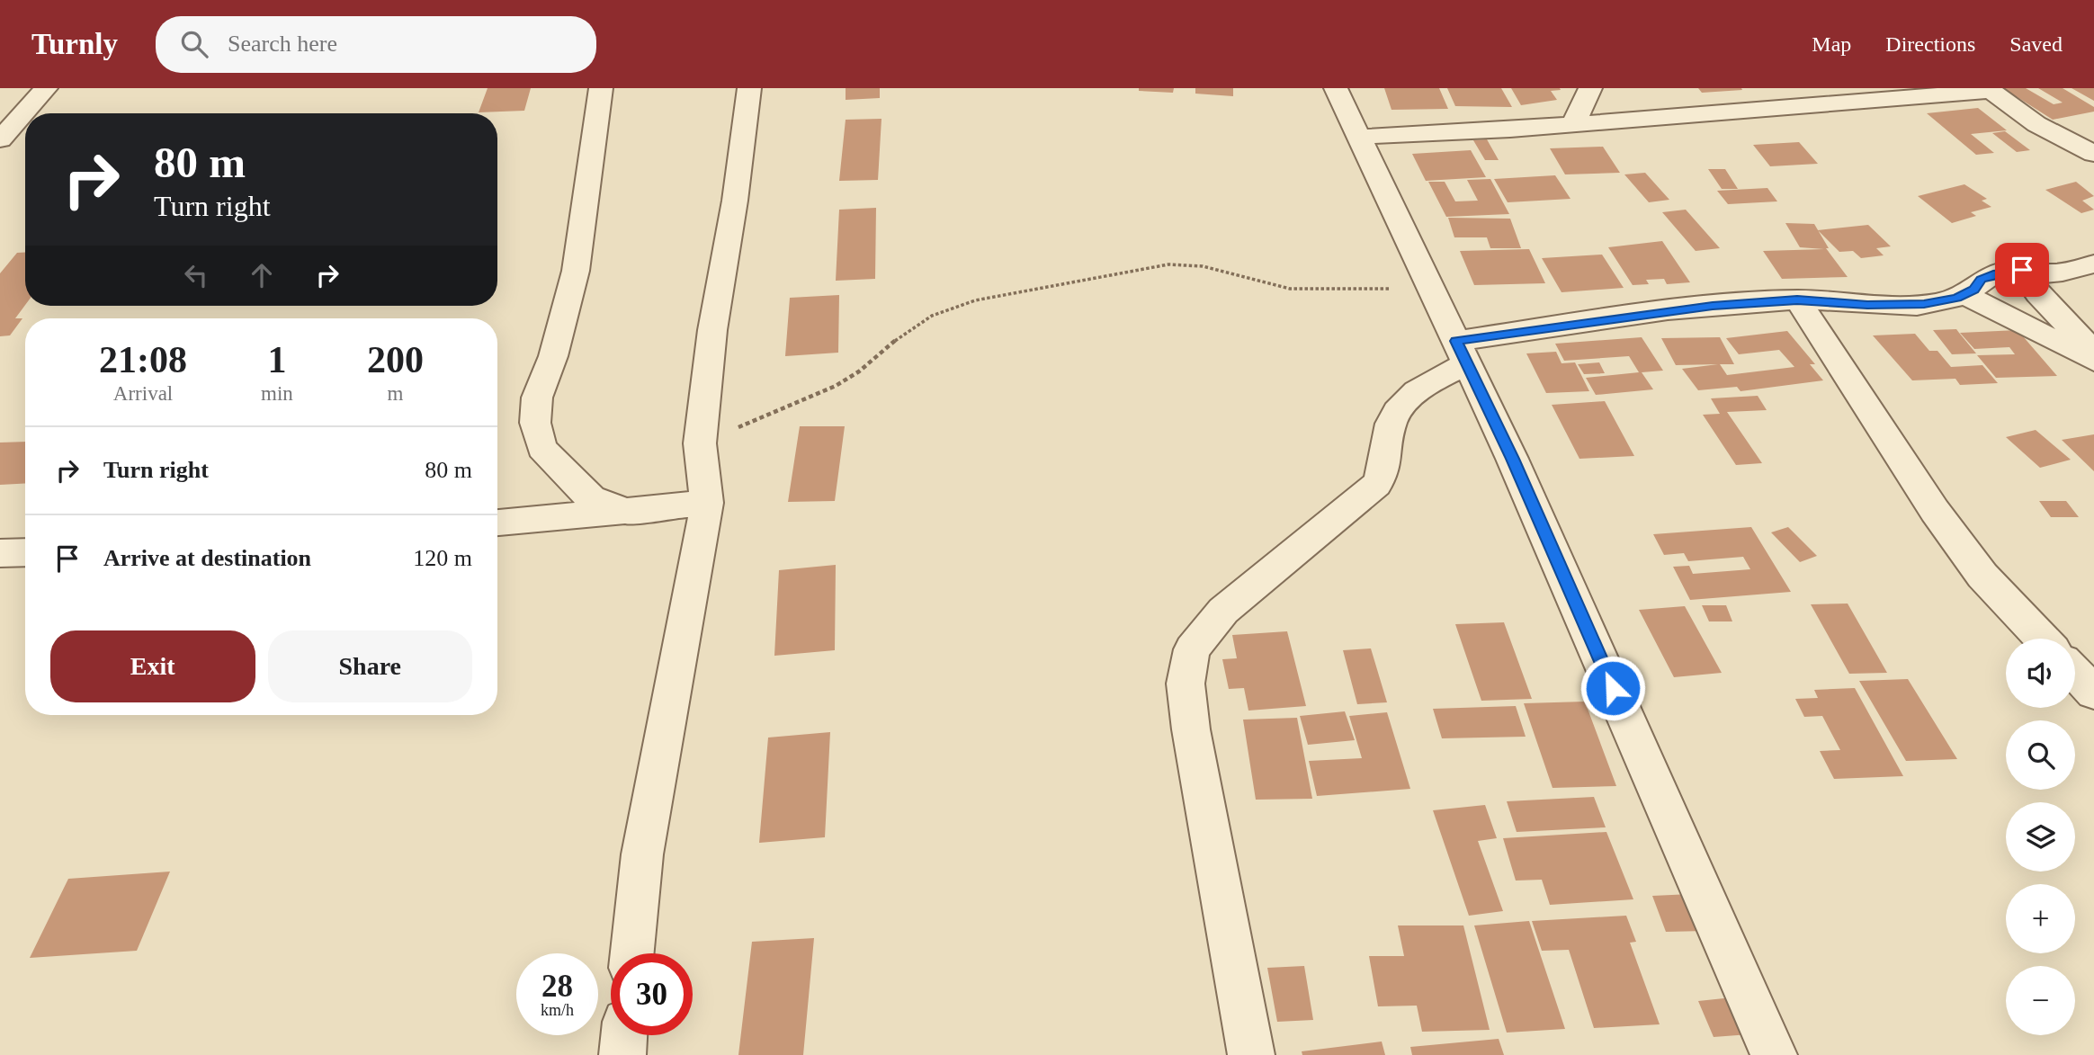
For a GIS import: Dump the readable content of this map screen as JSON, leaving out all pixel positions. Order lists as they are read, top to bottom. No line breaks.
{"page":{"header":"Turnly","search":"Search here","nav":["Map","Directions","Saved"],"turn":["80 m","Turn right"],"eta":["21:08","Arrival","1","min","200","m"],"list":[{"name":"Turn right","value":"80 m"},{"name":"Arrive at destination","value":"120 m"}],"buttons":["Exit","Share"],"map_buttons":["+","−"],"speed":"28 km/h","limit":"30"}}
